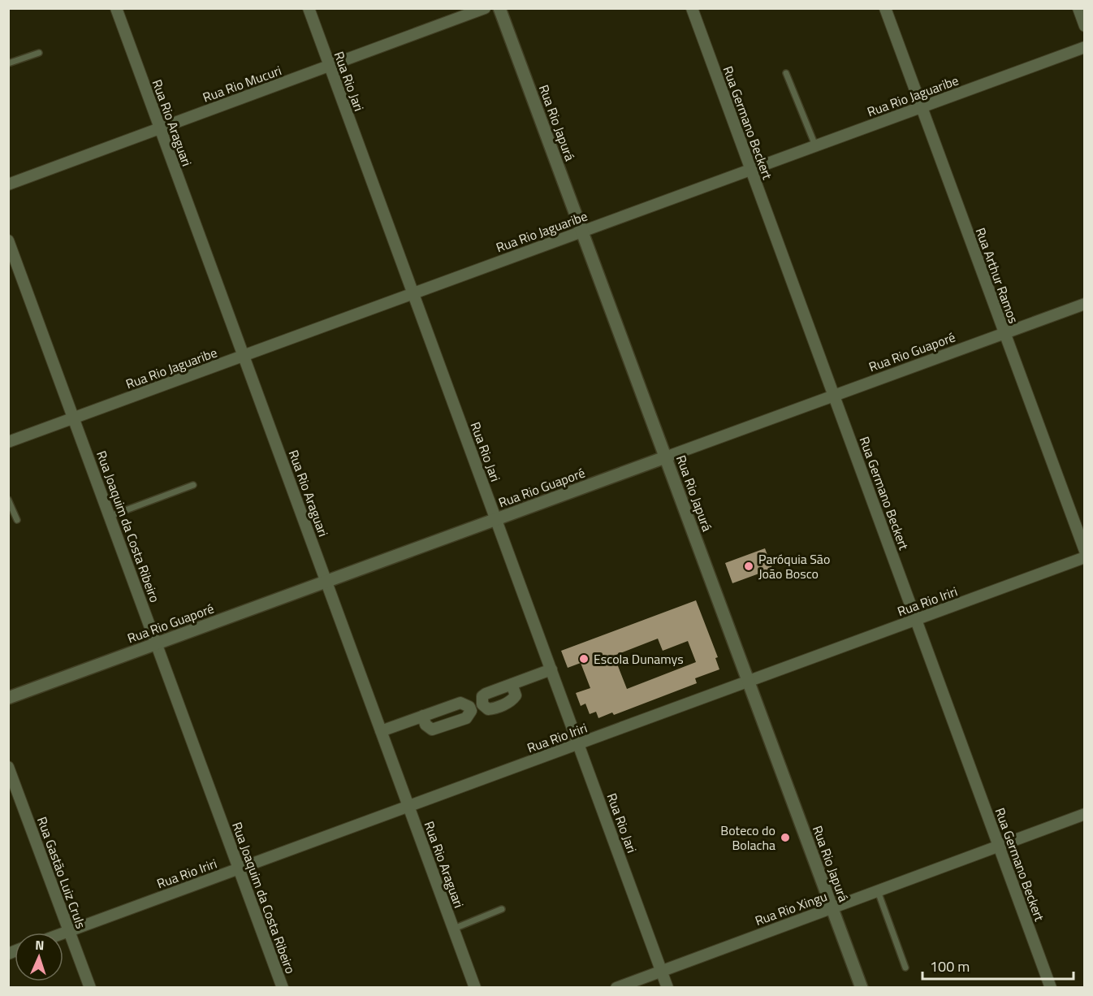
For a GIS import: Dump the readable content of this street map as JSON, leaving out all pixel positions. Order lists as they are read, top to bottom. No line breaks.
{"streets":{"street":["Rua Rio Jari","Rua Rio Mucuri","Rua Rio Jaguaribe","Rua Rio Araguari","Rua Rio Japurá","Rua Germano Beckert","Rua Arthur Ramos","Rua Rio Guaporé","Rua Joaquim da Costa Ribeiro","Rua Rio Iriri","Rua Gastão Luiz Cruls","Rua Rio Xingu"]},"crossings":[["Rua Rio Jari","Rua Rio Mucuri"],["Rua Rio Jari","Rua Rio Jaguaribe"],["Rua Rio Jari","Rua Rio Guaporé"],["Rua Rio Jari","Rua Rio Iriri"],["Rua Rio Jari","Rua Rio Xingu"],["Rua Rio Mucuri","Rua Rio Araguari"],["Rua Rio Jaguaribe","Rua Rio Araguari"],["Rua Rio Jaguaribe","Rua Rio Japurá"],["Rua Rio Jaguaribe","Rua Germano Beckert"],["Rua Rio Jaguaribe","Rua Arthur Ramos"],["Rua Rio Jaguaribe","Rua Joaquim da Costa Ribeiro"],["Rua Rio Araguari","Rua Rio Guaporé"],["Rua Rio Araguari","Rua Rio Iriri"],["Rua Rio Japurá","Rua Rio Guaporé"],["Rua Rio Japurá","Rua Rio Iriri"],["Rua Rio Japurá","Rua Rio Xingu"],["Rua Germano Beckert","Rua Rio Guaporé"],["Rua Germano Beckert","Rua Rio Iriri"],["Rua Germano Beckert","Rua Rio Xingu"],["Rua Arthur Ramos","Rua Rio Guaporé"],["Rua Rio Guaporé","Rua Joaquim da Costa Ribeiro"],["Rua Joaquim da Costa Ribeiro","Rua Rio Iriri"],["Rua Rio Iriri","Rua Gastão Luiz Cruls"]],"places":["Paróquia São João Bosco","Escola Dunamys","Boteco do Bolacha"],"scale_bar":"100 m","north":"top"}
